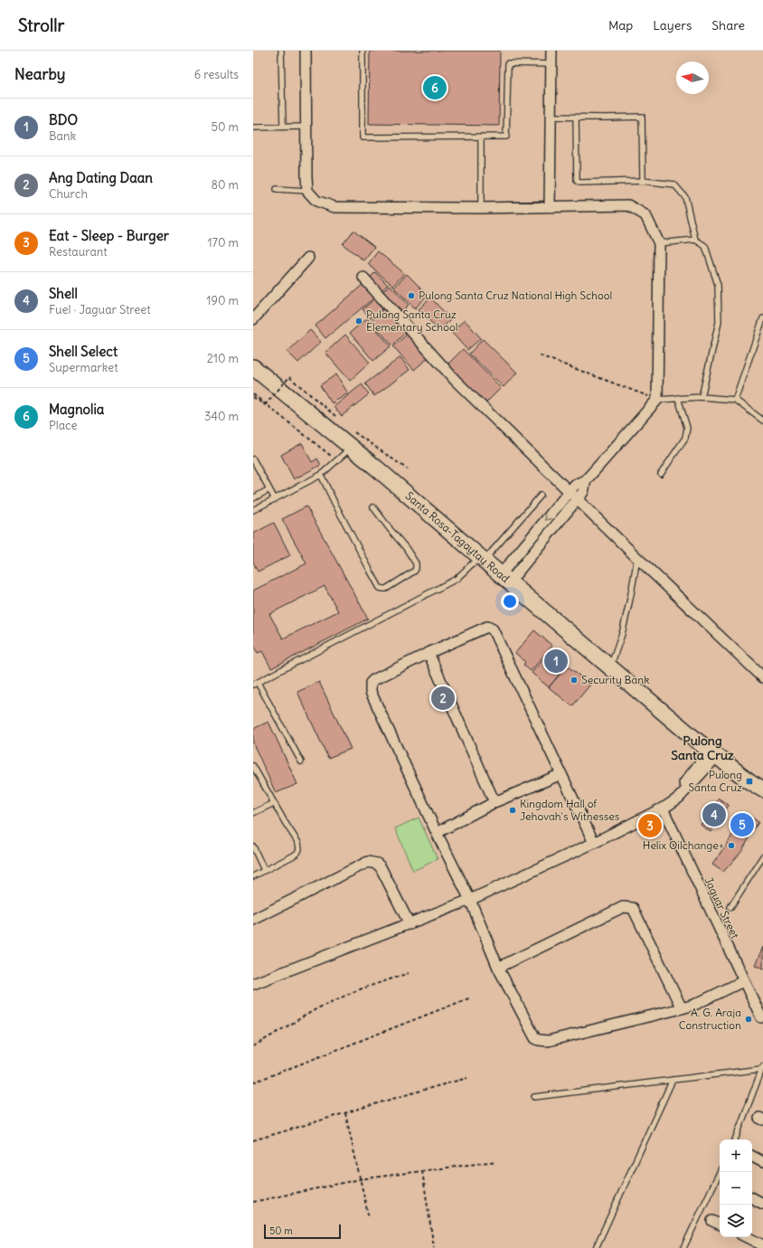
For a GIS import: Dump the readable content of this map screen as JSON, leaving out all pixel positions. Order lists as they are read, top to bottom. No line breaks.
{"streets":{"main road":["Santa Rosa-Tagaytay Road"],"street":["Jaguar Street"]},"districts":["Pulong Santa Cruz"],"places":{"other":["Pulong Santa Cruz National High School","Pulong Santa Cruz Elementary School","Security Bank","Kingdom Hall of Jehovah's Witnesses","Helix Oilchange+","A. G. Araja Construction"],"transit":["Pulong Santa Cruz"]},"scale_bar":"50 m","north":"left","page":{"header":"Strollr","nav":["Map","Layers","Share"],"heading":["Nearby","6 results"],"pins":["6","1","2","4","5","3"],"list":[{"mark":"1","name":"BDO","note":"Bank","value":"50 m"},{"mark":"2","name":"Ang Dating Daan","note":"Church","value":"80 m"},{"mark":"3","name":"Eat - Sleep - Burger","note":"Restaurant","value":"170 m"},{"mark":"4","name":"Shell","note":"Fuel · Jaguar Street","value":"190 m"},{"mark":"5","name":"Shell Select","note":"Supermarket","value":"210 m"},{"mark":"6","name":"Magnolia","note":"Place","value":"340 m"}],"map_buttons":["+","−"],"scale":"50 m"}}
